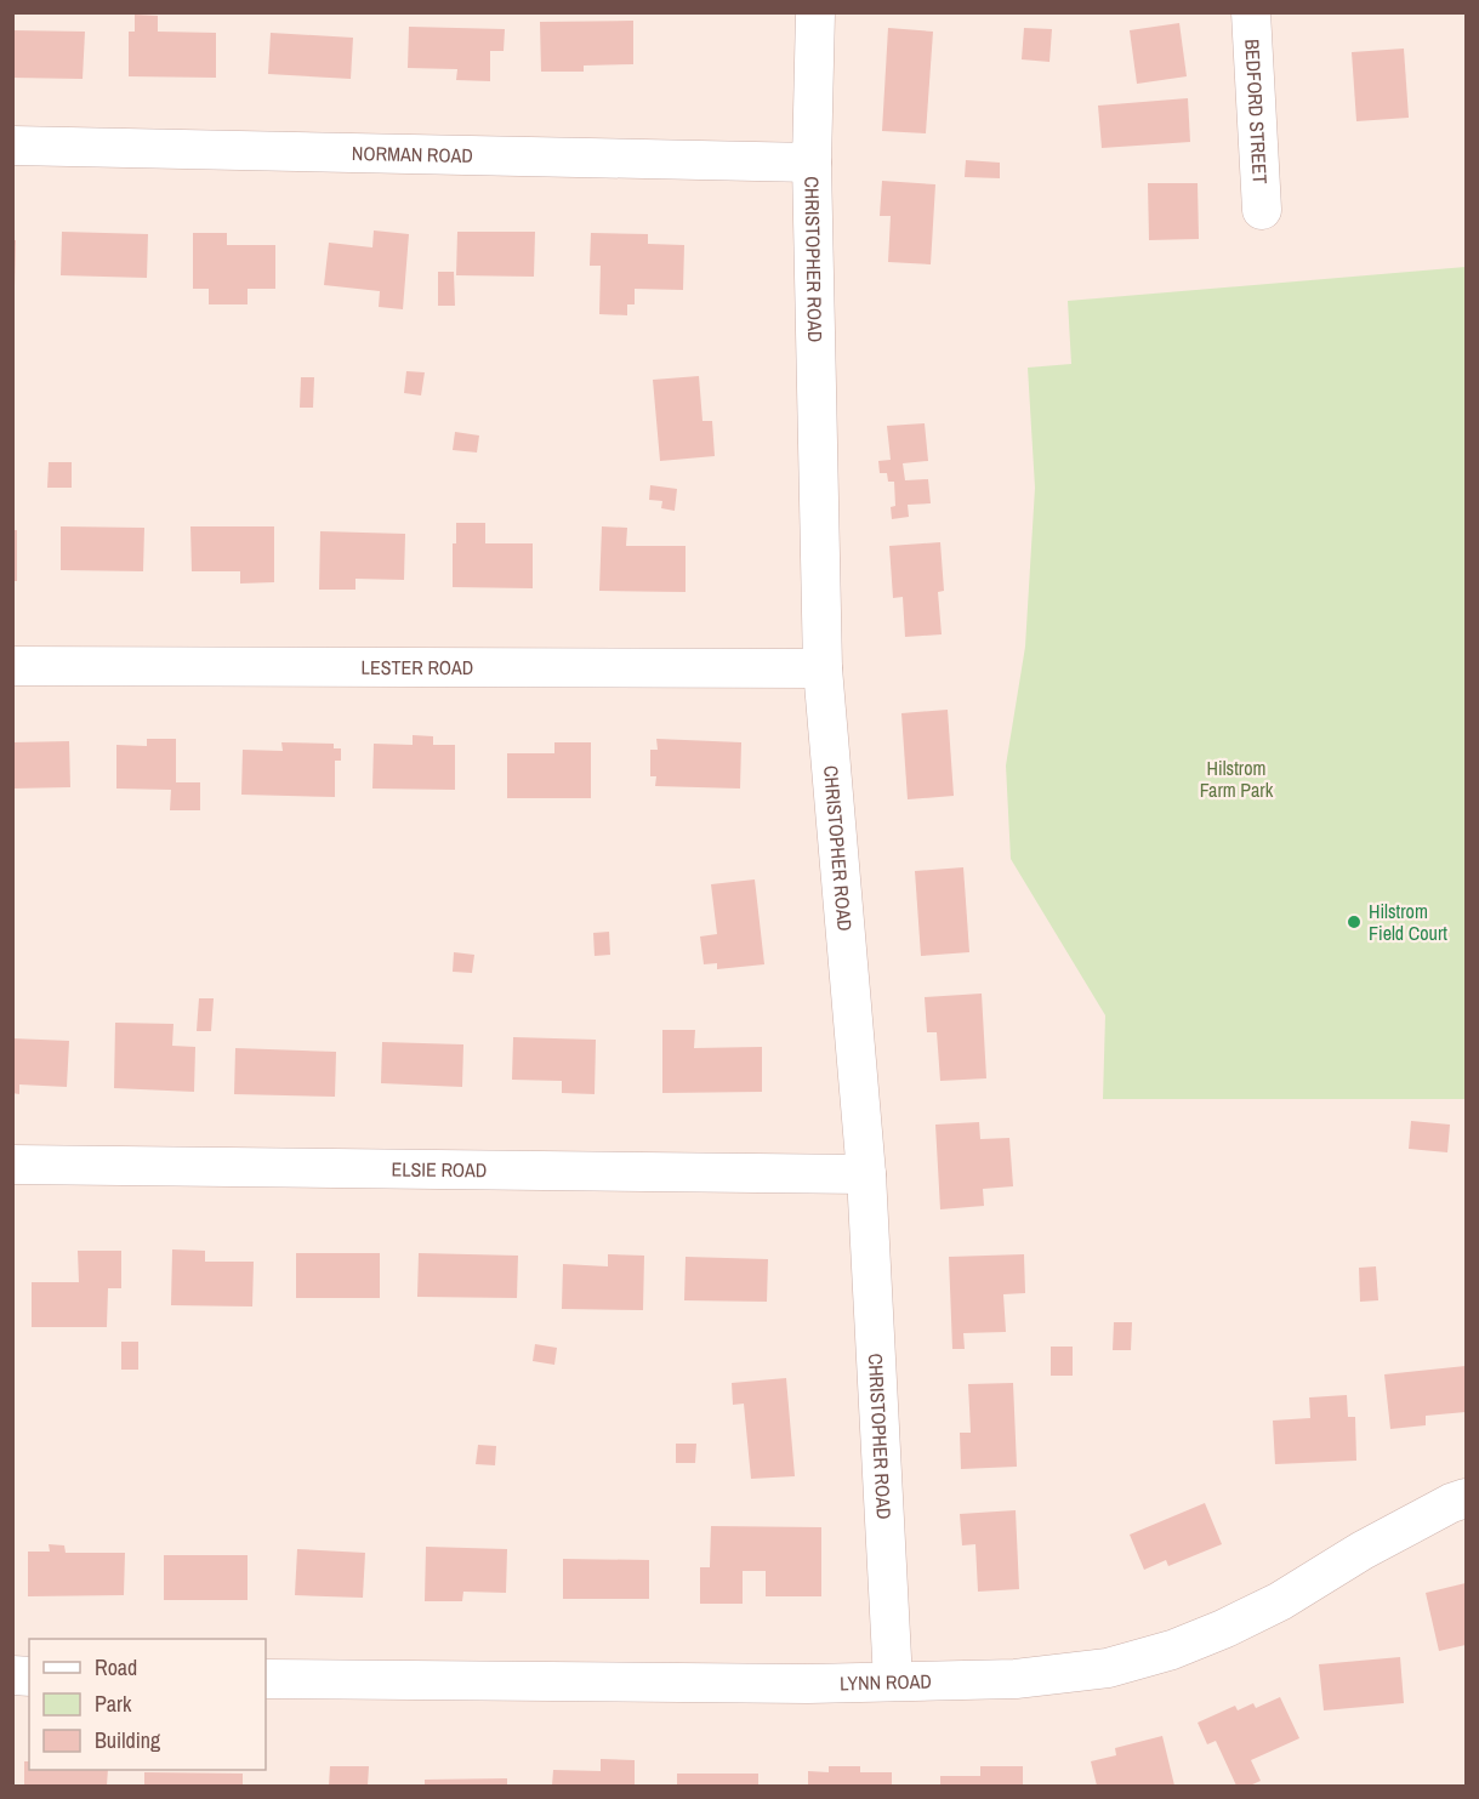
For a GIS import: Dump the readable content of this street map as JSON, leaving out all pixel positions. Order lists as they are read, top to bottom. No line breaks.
{"streets":{"street":["BEDFORD STREET","NORMAN ROAD","CHRISTOPHER ROAD","LESTER ROAD","ELSIE ROAD","LYNN ROAD"]},"crossings":[["NORMAN ROAD","CHRISTOPHER ROAD"],["CHRISTOPHER ROAD","LESTER ROAD"],["CHRISTOPHER ROAD","ELSIE ROAD"],["CHRISTOPHER ROAD","LYNN ROAD"]],"parks":["Hilstrom Farm Park"],"places":["Hilstrom Field Court"],"legend":["Road","Park","Building"]}
